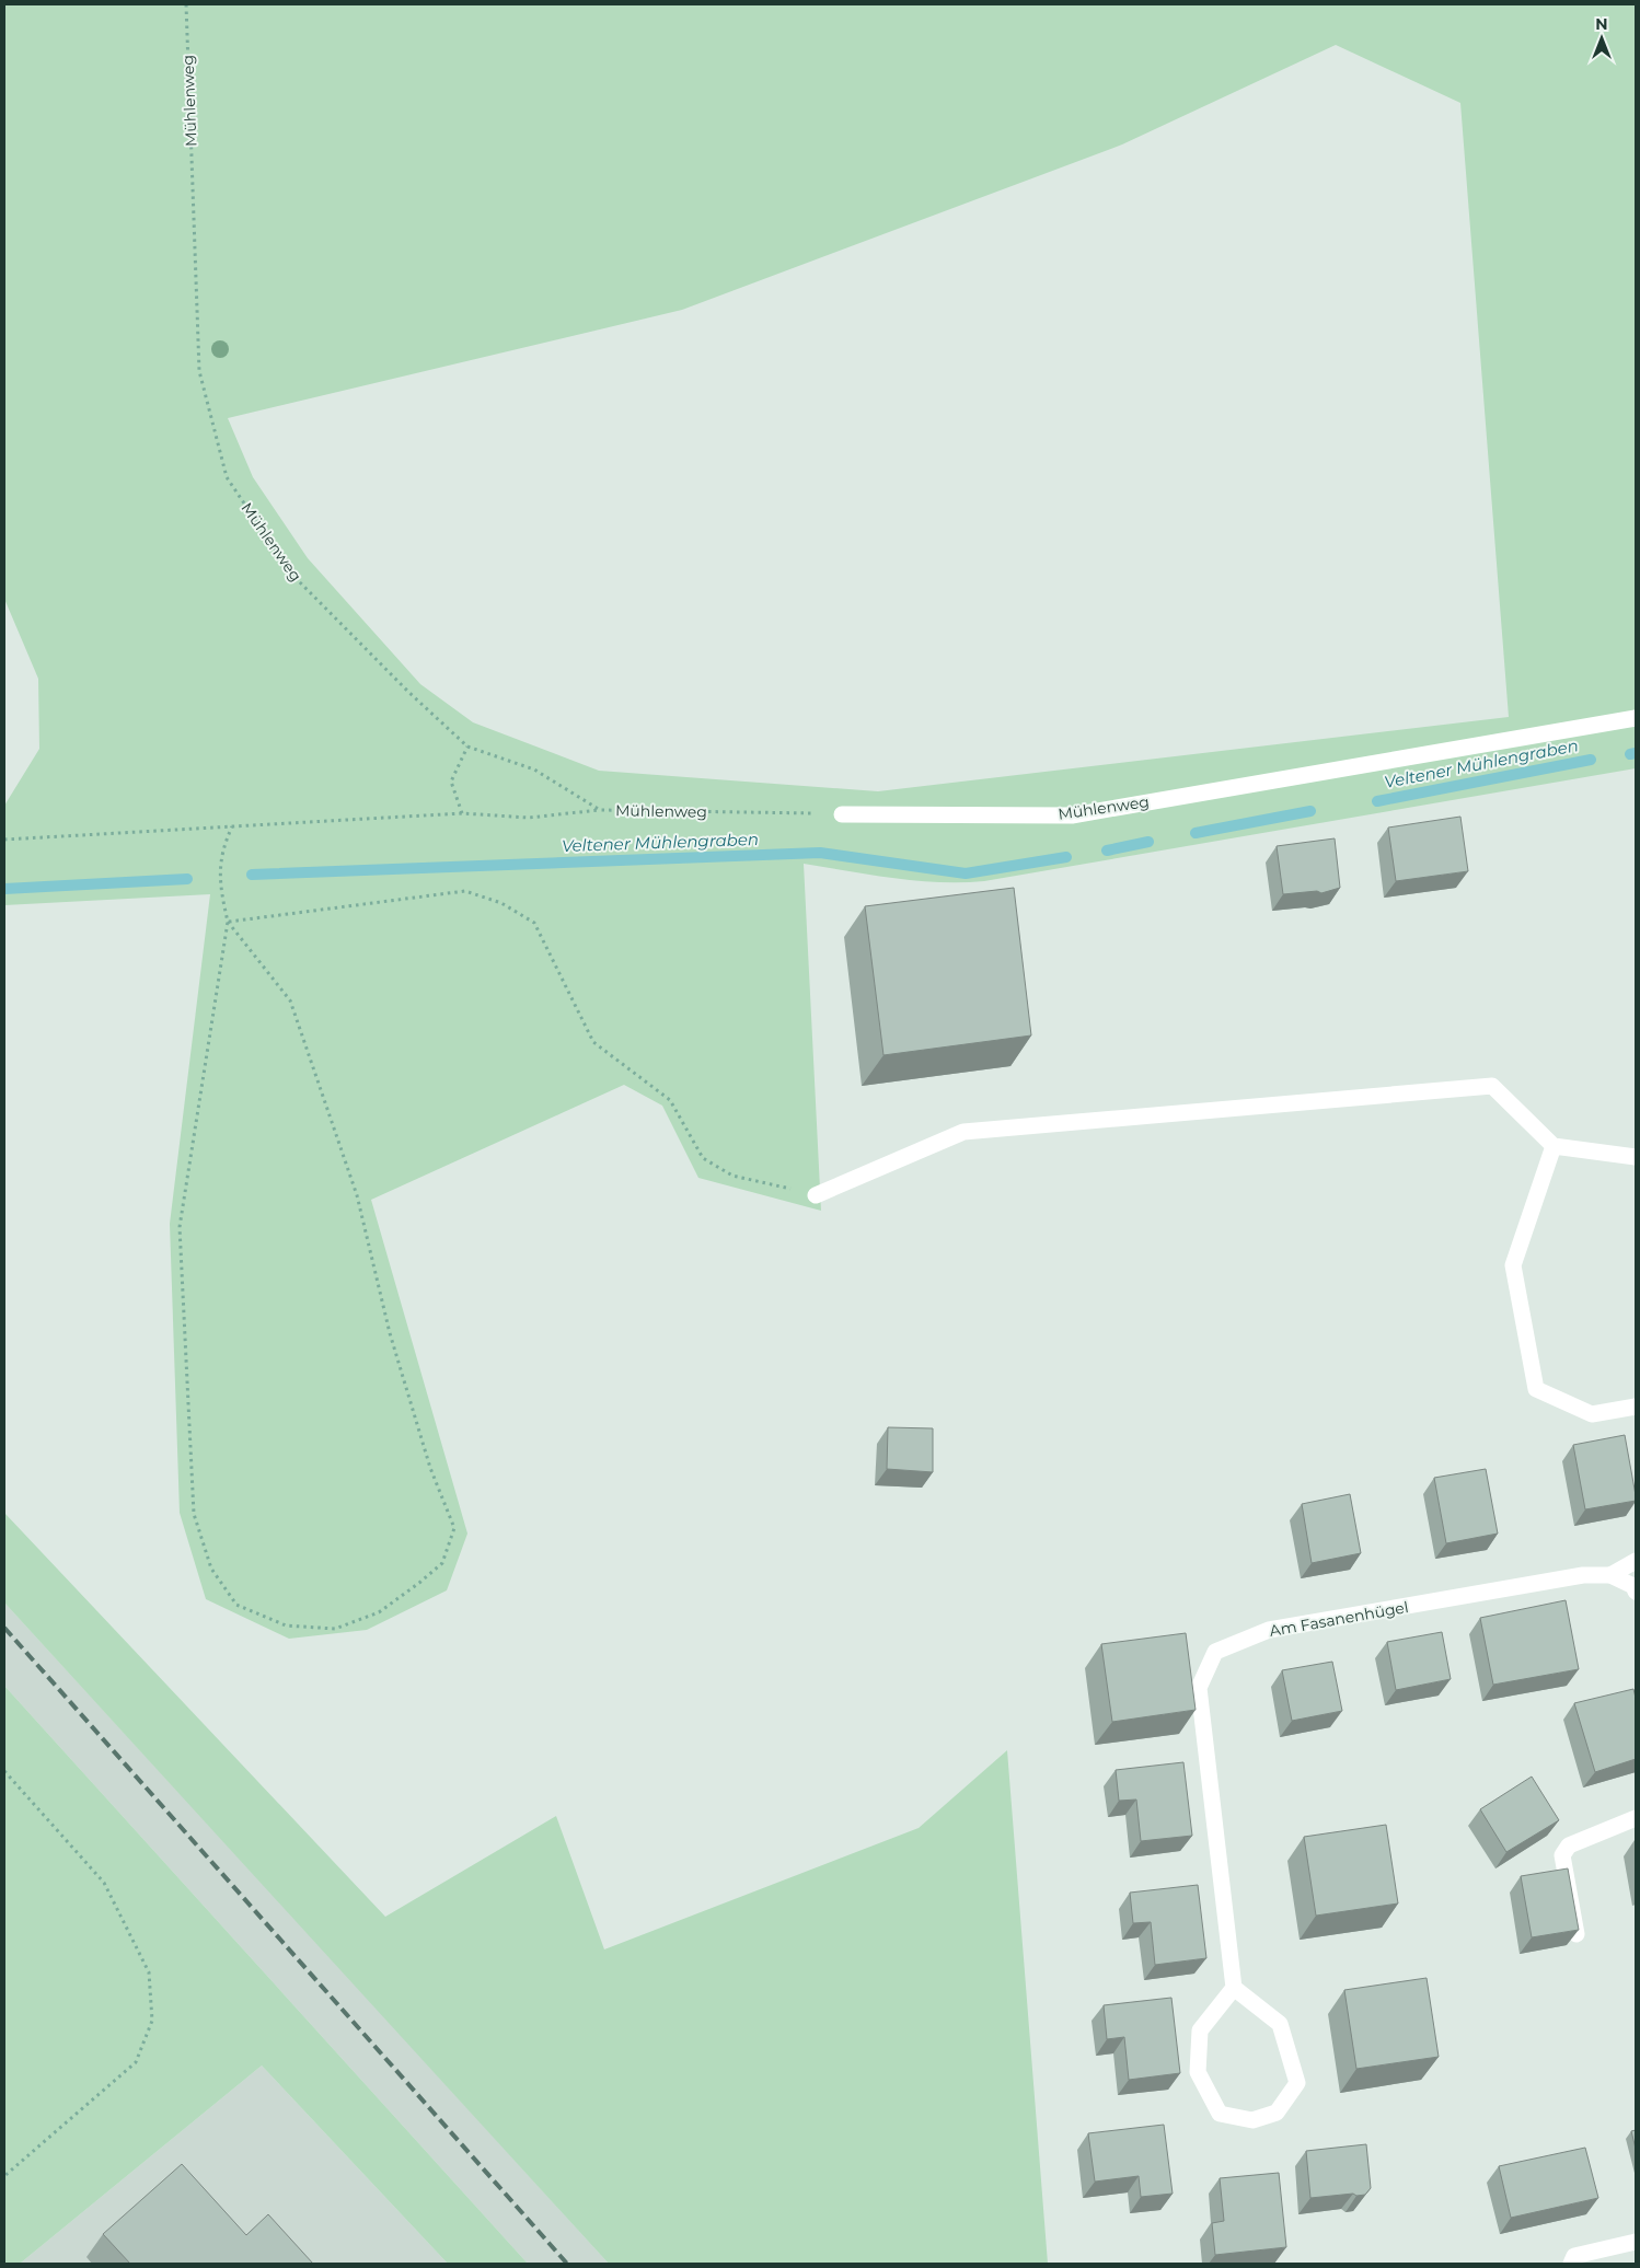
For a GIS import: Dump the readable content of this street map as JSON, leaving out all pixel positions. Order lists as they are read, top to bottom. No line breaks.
{"streets":{"street":["Mühlenweg","Am Fasanenhügel"]},"water":["Veltener Mühlengraben"],"north":"top"}
